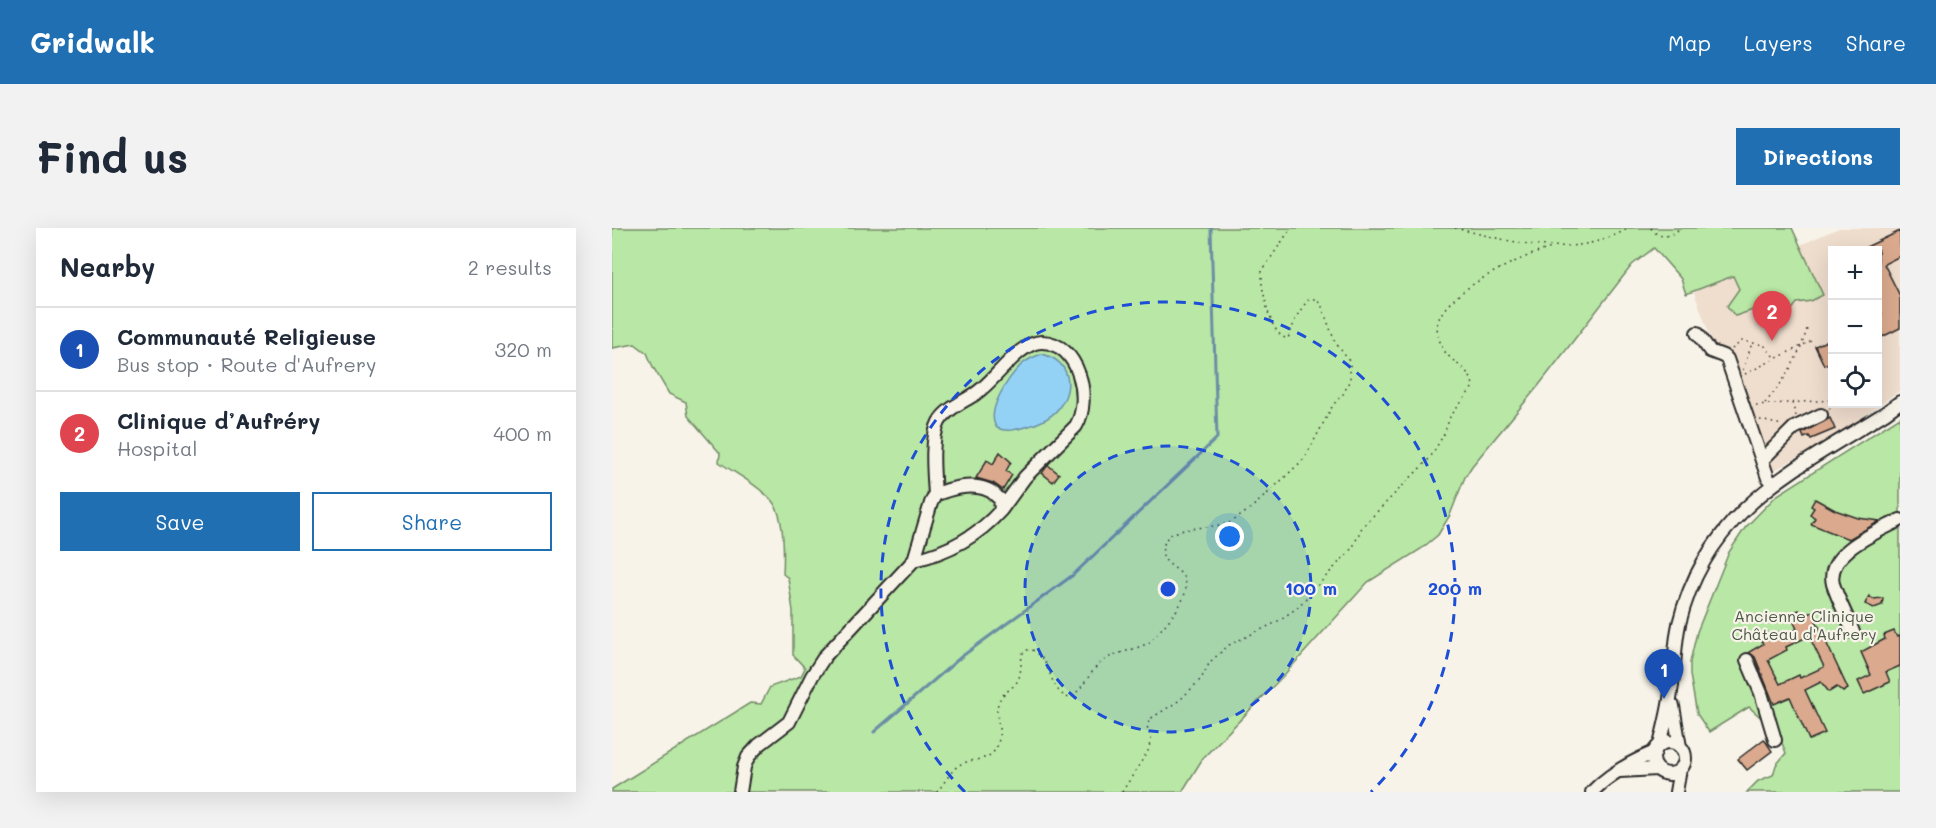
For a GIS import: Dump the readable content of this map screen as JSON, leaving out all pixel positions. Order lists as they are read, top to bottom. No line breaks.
{"parks":["Ancienne Clinique Château d'Aufrery"],"page":{"header":"Gridwalk","nav":["Map","Layers","Share"],"buttons":["Directions",["Save","Share"]],"title":"Find us","heading":["Nearby","2 results"],"map_buttons":["+","−"],"pins":["2","1"],"list":[{"mark":"1","name":"Communauté Religieuse","note":"Bus stop · Route d'Aufrery","value":"320 m"},{"mark":"2","name":"Clinique d’Aufréry","note":"Hospital","value":"400 m"}]},"rings":["100 m","200 m"]}
